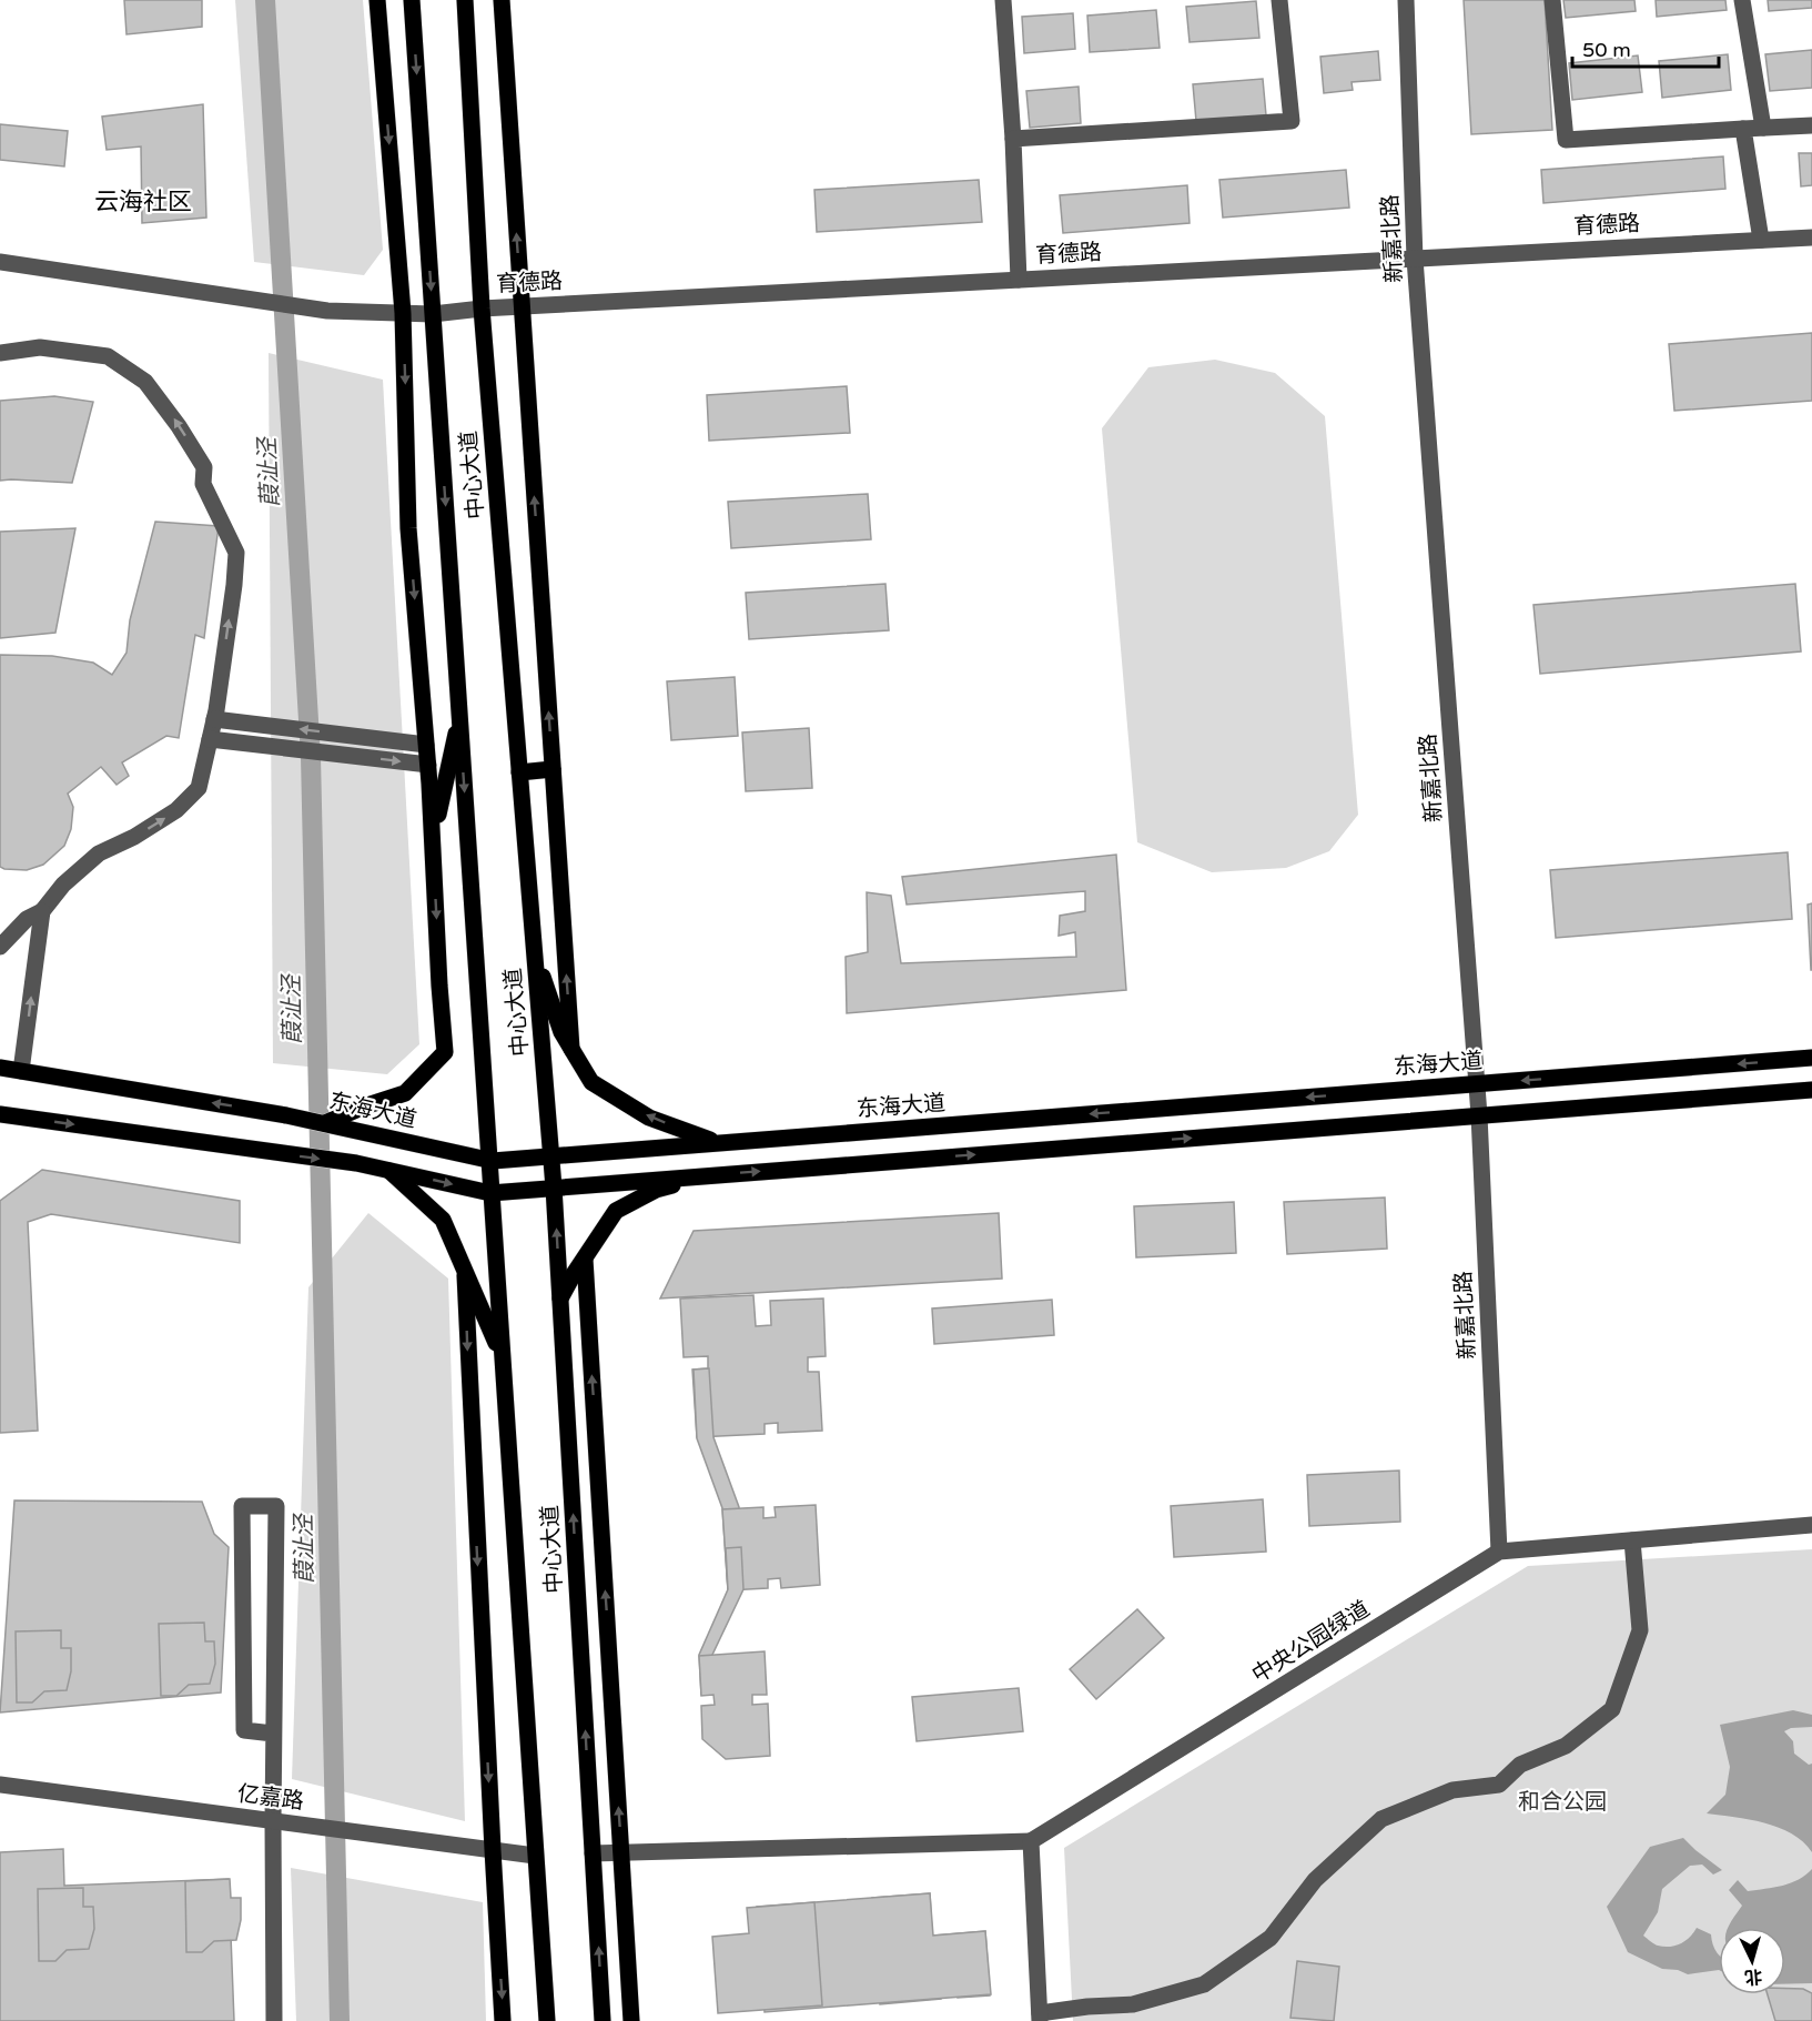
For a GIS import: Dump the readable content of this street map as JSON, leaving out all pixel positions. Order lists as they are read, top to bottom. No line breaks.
{"streets":{"main road":["中心大道","东海大道"],"street":["育德路","新嘉北路","中央公园绿道","亿嘉路"]},"crossings":[["育德路","新嘉北路"],["育德路","中心大道"],["新嘉北路","东海大道"],["新嘉北路","中央公园绿道"],["中心大道","东海大道"],["中心大道","亿嘉路"]],"districts":["云海社区"],"water":["葭沚泾"],"parks":["和合公园"],"scale_bar":"50 m","north":"bottom"}
